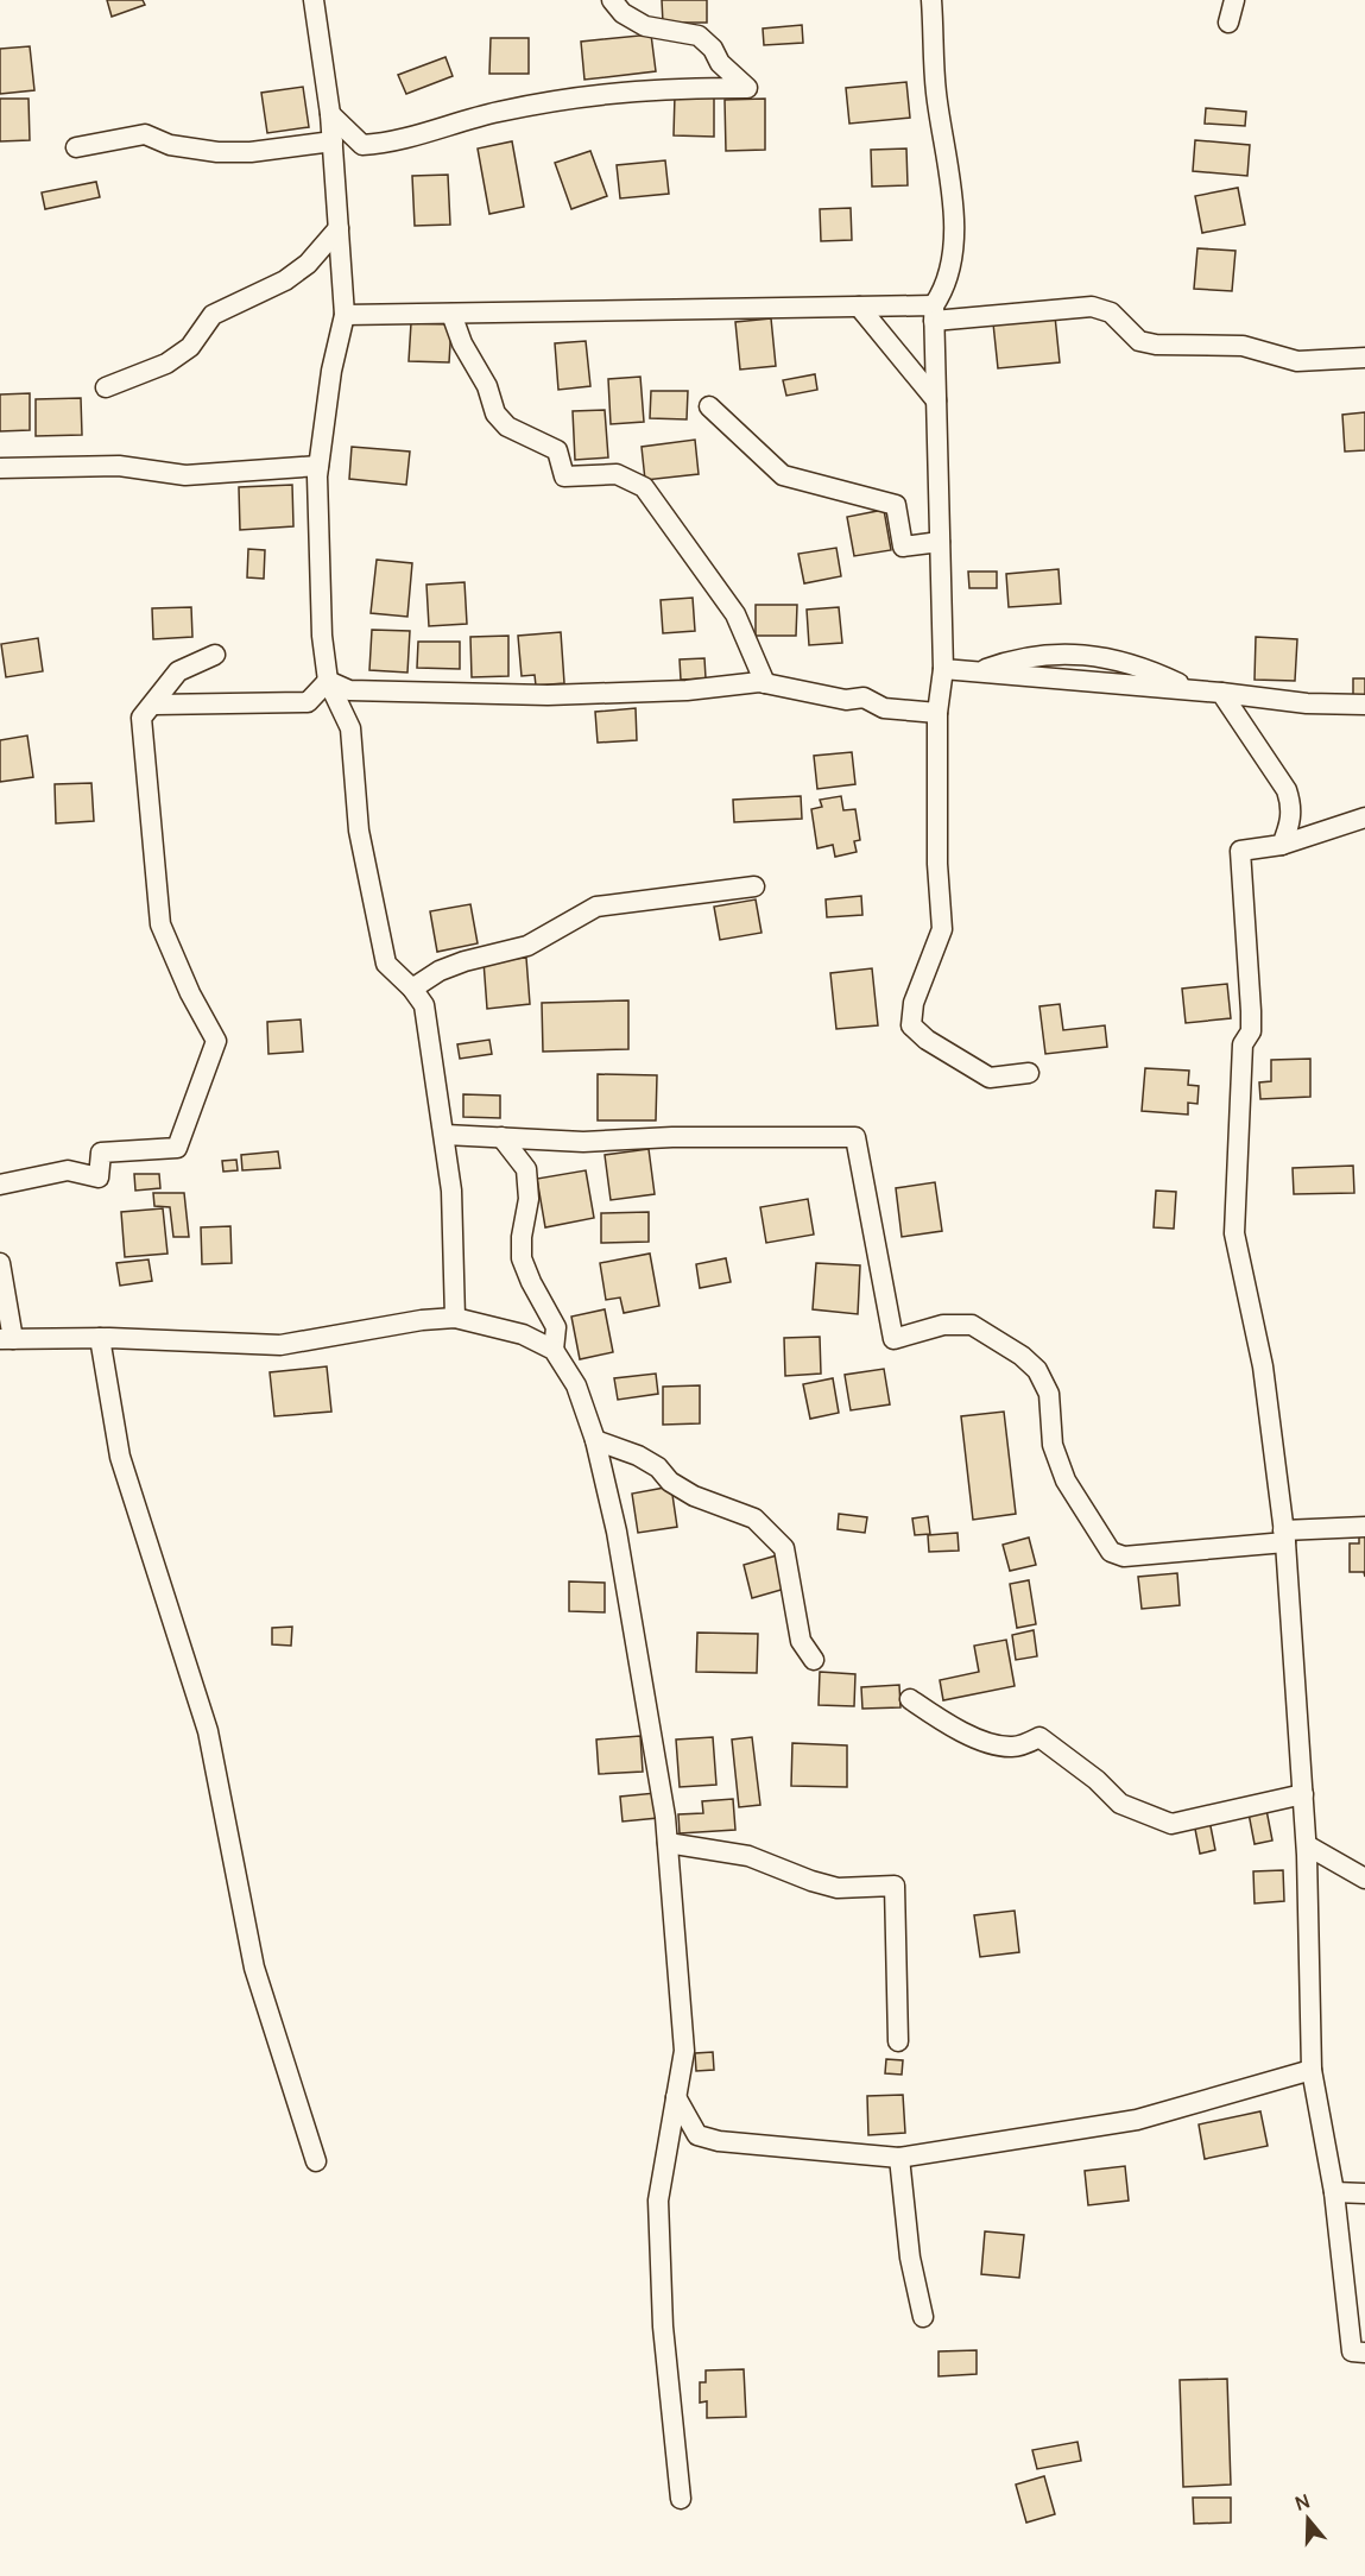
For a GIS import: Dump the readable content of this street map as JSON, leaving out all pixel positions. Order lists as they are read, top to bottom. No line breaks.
{"north":"top"}
